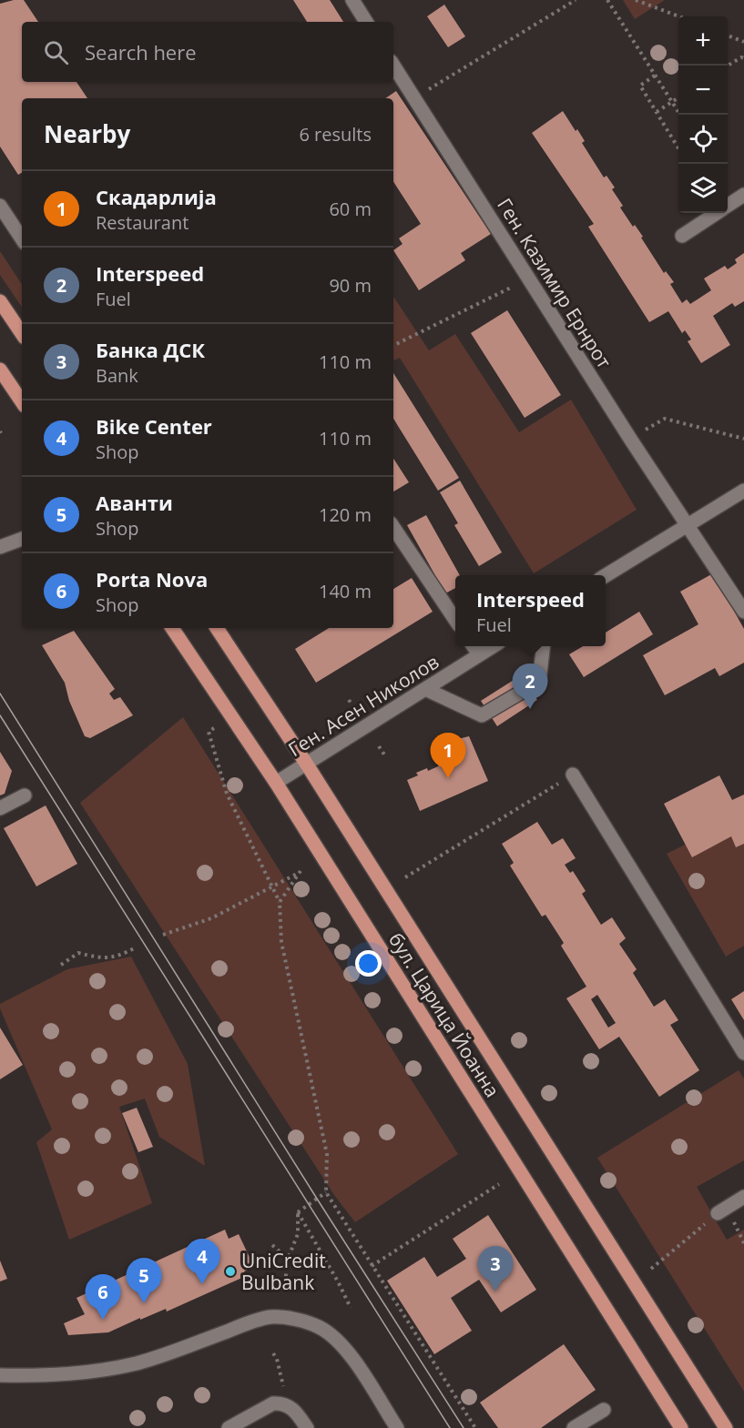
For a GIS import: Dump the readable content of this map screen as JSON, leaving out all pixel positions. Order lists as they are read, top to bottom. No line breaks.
{"streets":{"main road":["бул. Царица Йоанна"],"street":["Ген. Казимир Ернрот","Ген. Асен Николов"]},"crossings":[["Ген. Асен Николов","бул. Царица Йоанна"]],"places":["UniCredit Bulbank"],"page":{"map_buttons":["+","−"],"search":"Search here","heading":["Nearby","6 results"],"list":[{"mark":"1","name":"Скадарлиjа","note":"Restaurant","value":"60 m"},{"mark":"2","name":"Interspeed","note":"Fuel","value":"90 m"},{"mark":"3","name":"Банка ДСК","note":"Bank","value":"110 m"},{"mark":"4","name":"Bike Center","note":"Shop","value":"110 m"},{"mark":"5","name":"Аванти","note":"Shop","value":"120 m"},{"mark":"6","name":"Porta Nova","note":"Shop","value":"140 m"}],"popup":["Interspeed","Fuel"],"pins":["2","1","4","3","5","6"]}}
